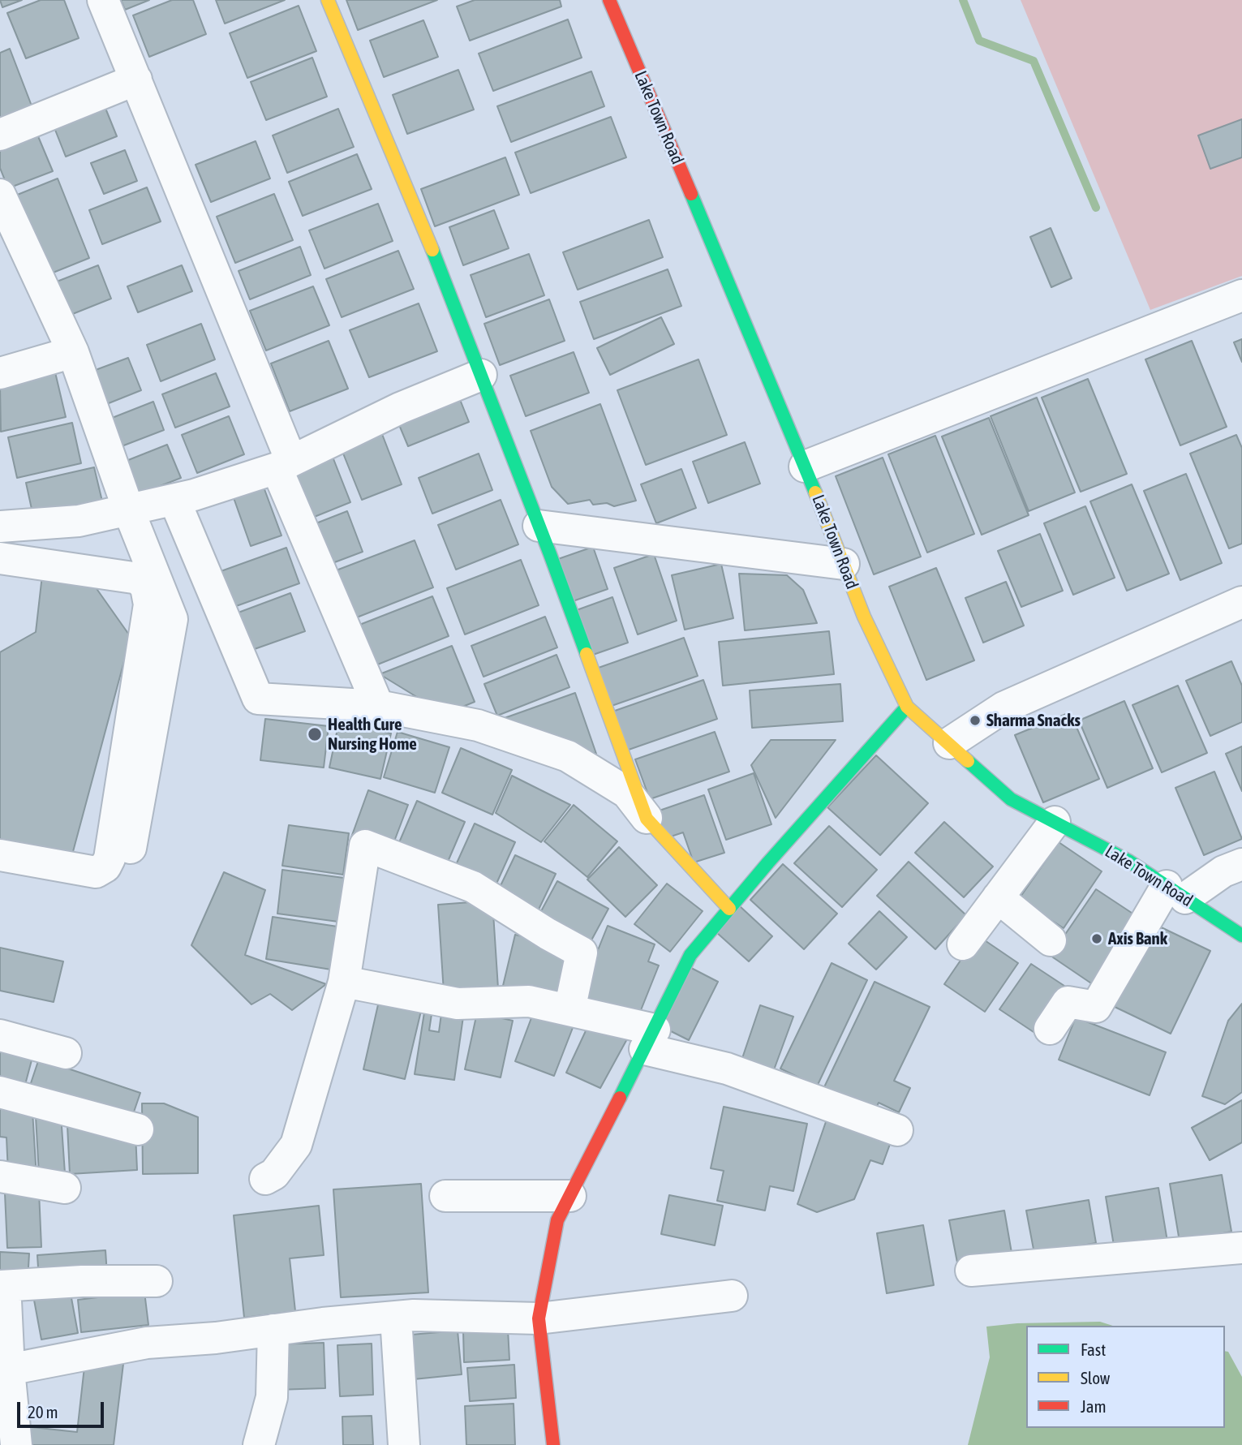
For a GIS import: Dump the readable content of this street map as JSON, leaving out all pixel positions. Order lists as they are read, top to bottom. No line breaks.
{"streets":{"street":["Lake Town Road"]},"places":["Sharma Snacks","Health Cure Nursing Home","Axis Bank"],"legend":["Fast","Slow","Jam"],"scale_bar":"20 m"}
